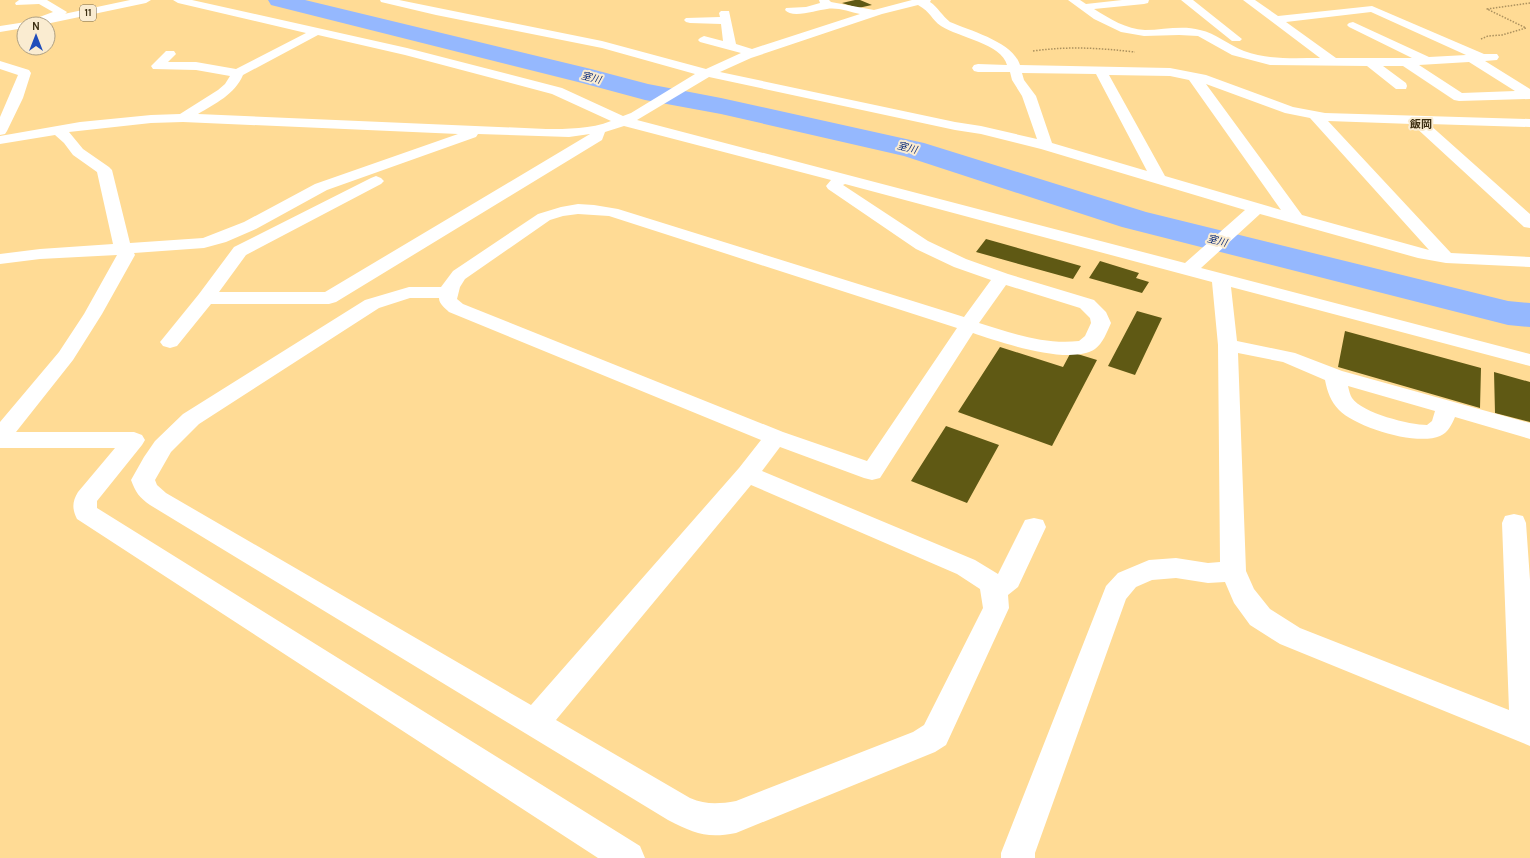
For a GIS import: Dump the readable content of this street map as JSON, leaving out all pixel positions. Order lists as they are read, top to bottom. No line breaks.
{"streets":{"main road":["11"]},"districts":["飯岡"],"water":["室川"],"north":"top"}
